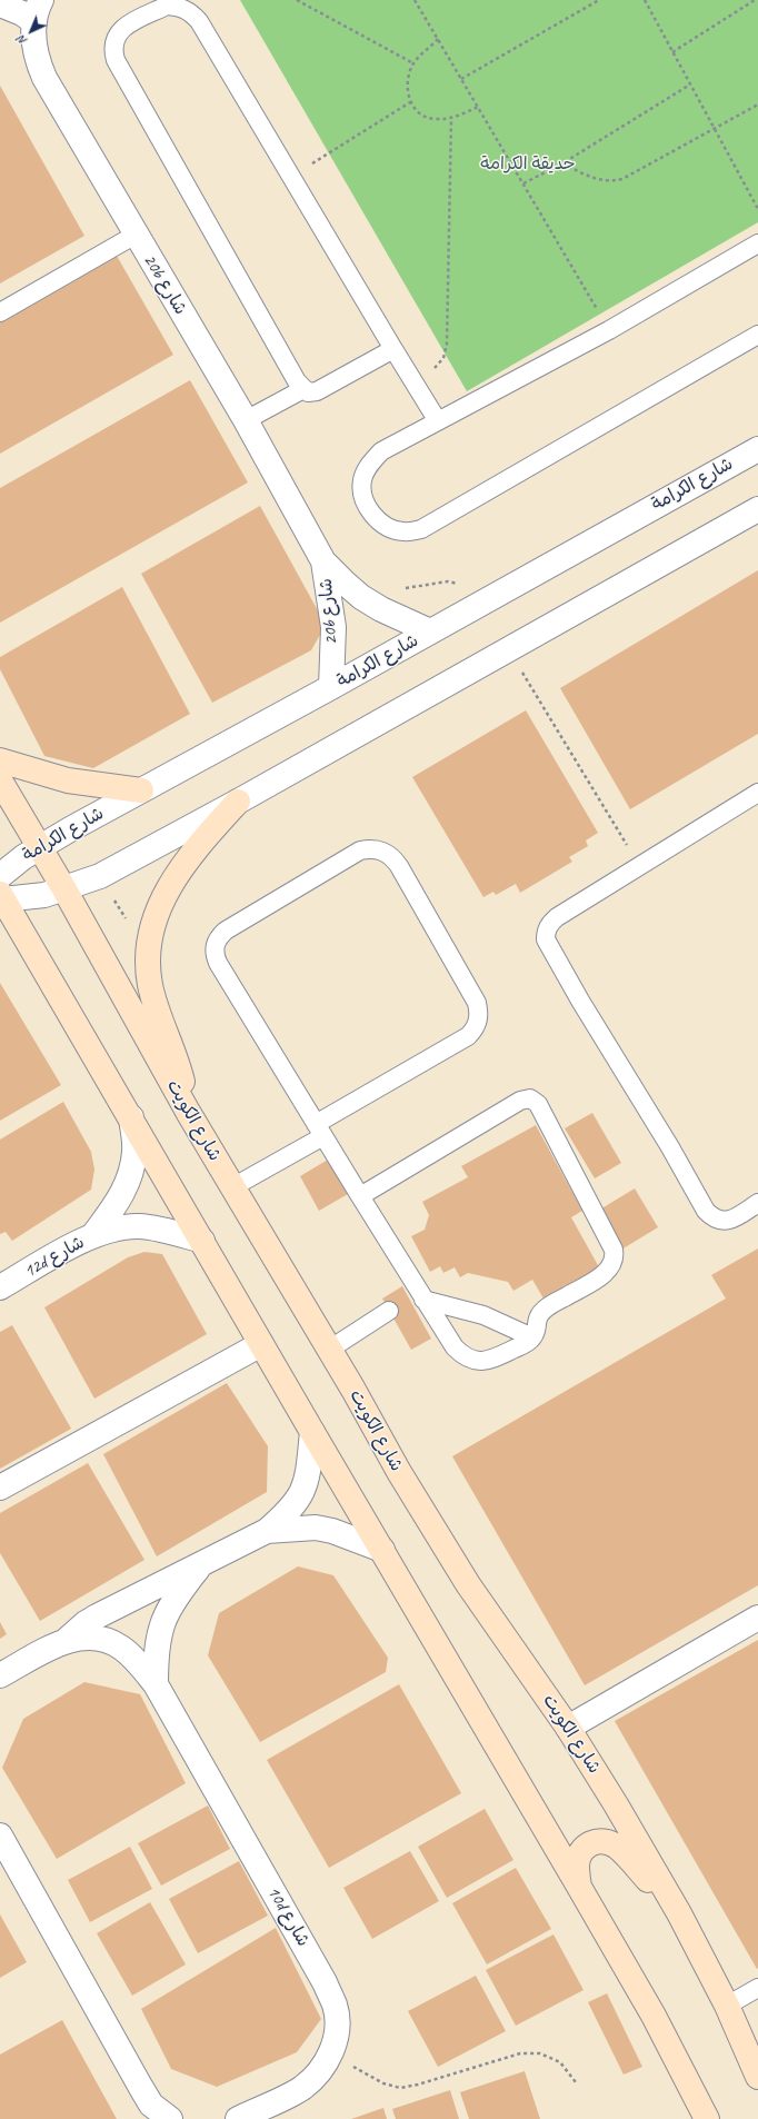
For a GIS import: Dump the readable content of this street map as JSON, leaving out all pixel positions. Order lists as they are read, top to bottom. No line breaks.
{"streets":{"main road":["شارع الكويت"],"street":["20b شارع","شارع الكرامة","12d شارع","10d شارع"]},"crossings":[["20b شارع","شارع الكرامة"],["شارع الكرامة","شارع الكويت"]],"parks":["حديقة الكرامة"],"north":"bottom left"}
